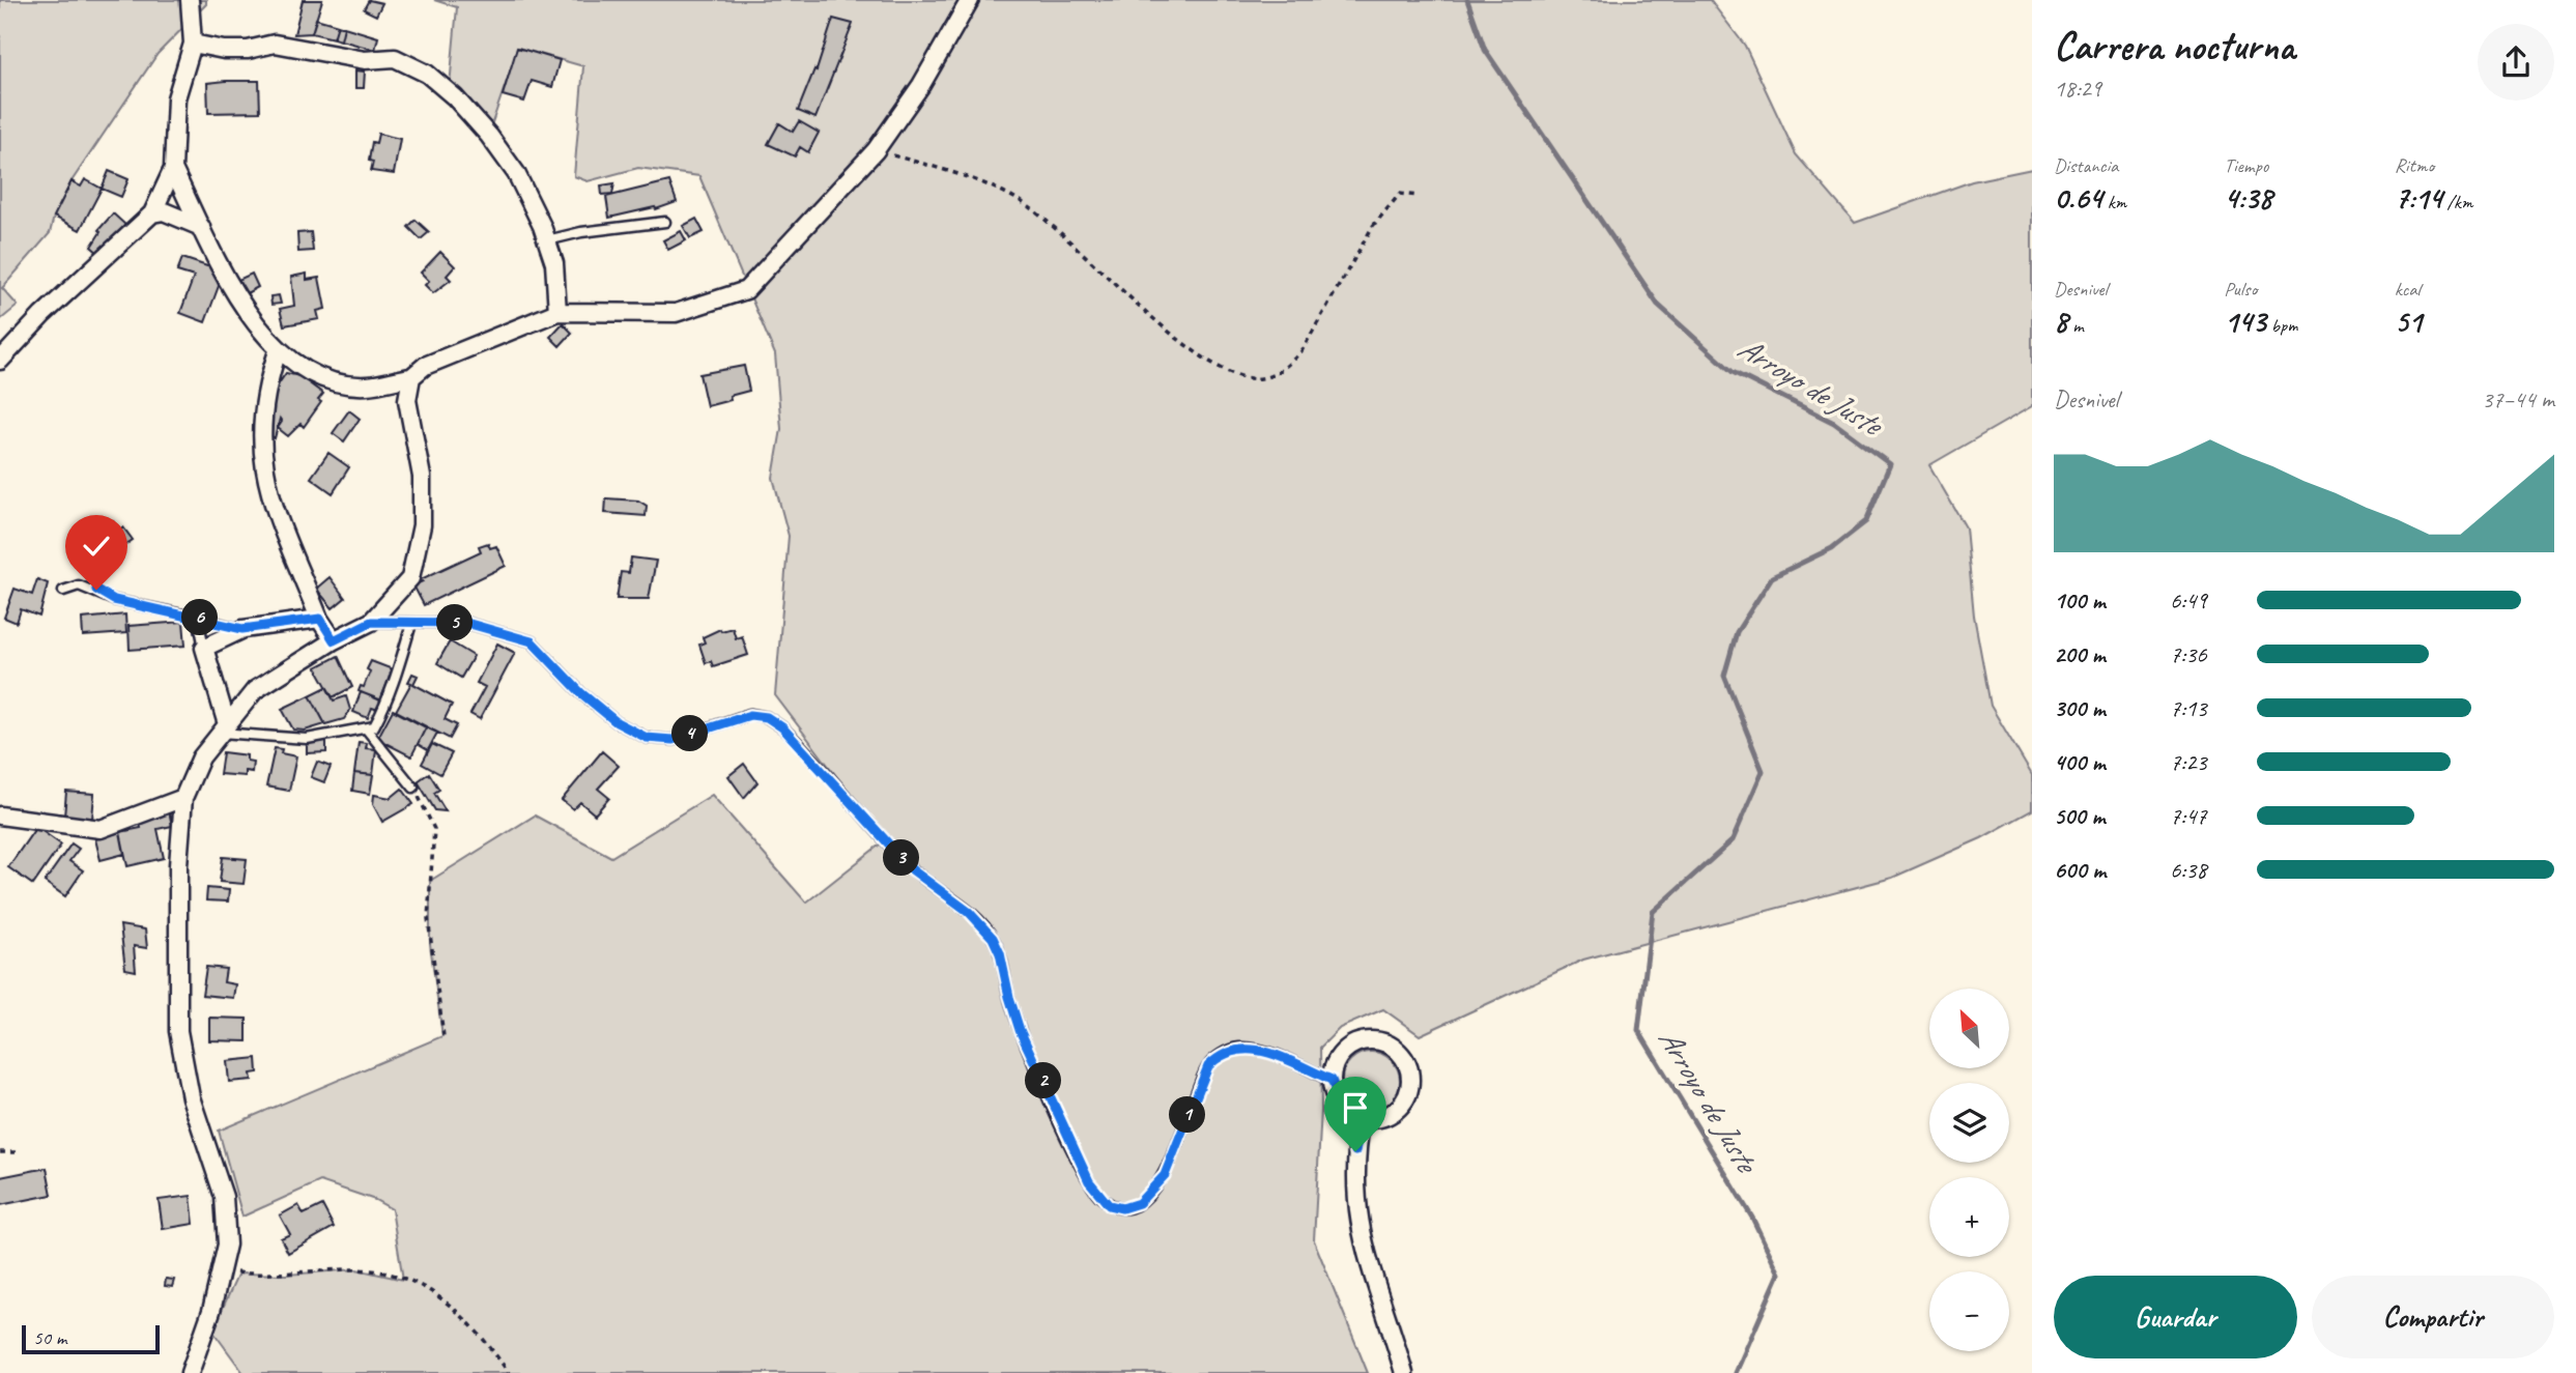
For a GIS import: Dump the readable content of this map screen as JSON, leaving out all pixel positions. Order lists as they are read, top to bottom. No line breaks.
{"water":["Arroyo de Juste"],"scale_bar":"50 m","north":"top left","page":{"heading":["Carrera nocturna","18:29"],"stats":[["Distancia","0.64 km"],["Tiempo","4:38"],["Ritmo","7:14 /km"],["Desnivel","8 m"],["Pulso","143 bpm"],["kcal","51"]],"chart":["Desnivel","37–44 m"],"list":[{"name":"100 m","note":"6:49"},{"name":"200 m","note":"7:36"},{"name":"300 m","note":"7:13"},{"name":"400 m","note":"7:23"},{"name":"500 m","note":"7:47"},{"name":"600 m","note":"6:38"}],"pins":["6","5","4","3","2","1"],"map_buttons":["+","−"],"buttons":["Guardar","Compartir"],"scale":"50 m"}}
